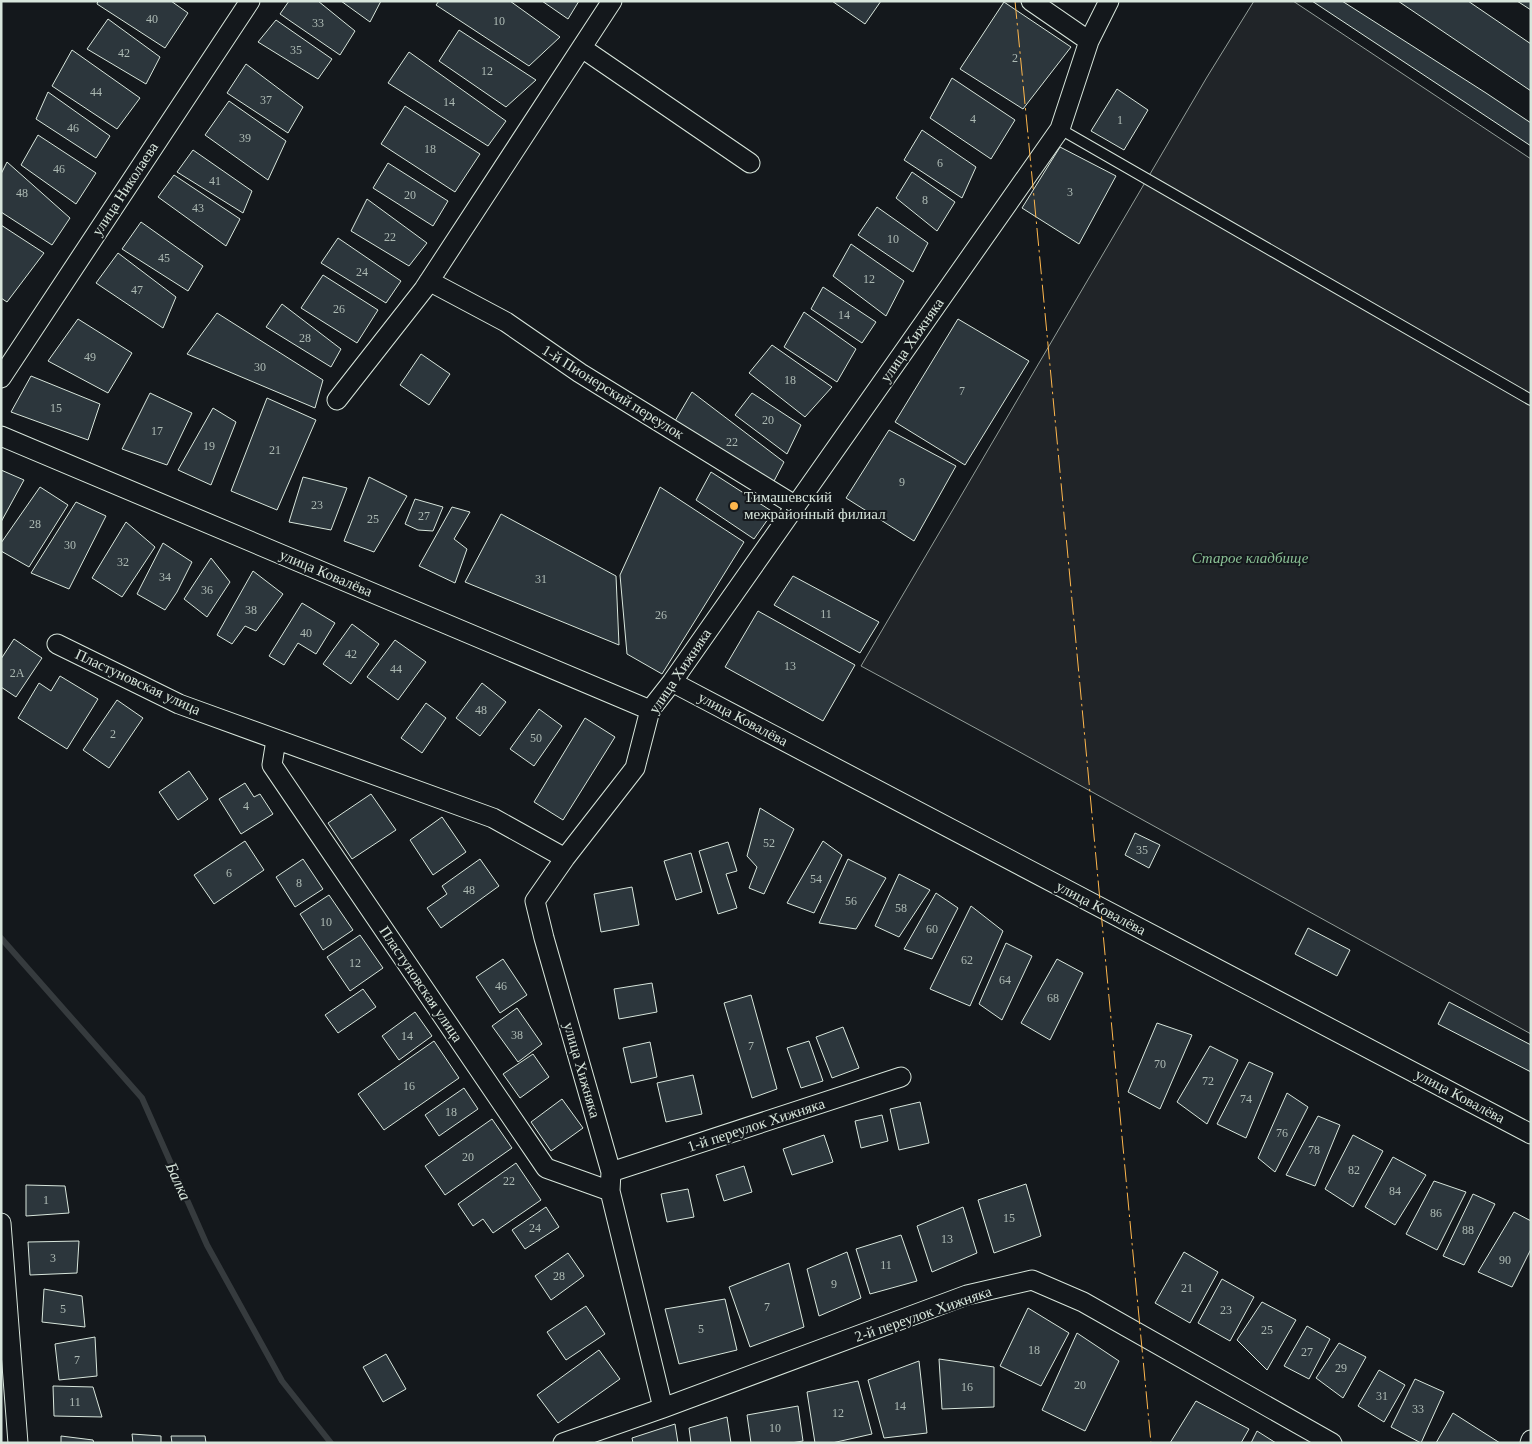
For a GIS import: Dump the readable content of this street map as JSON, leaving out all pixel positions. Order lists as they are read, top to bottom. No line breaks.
{"streets":{"street":["улица Николаева","улица Хижняка","1-й Пионерский переулок","улица Ковалёва","Пластуновская улица","1-й переулок Хижняка","2-й переулок Хижняка"]},"crossings":[["улица Хижняка","1-й Пионерский переулок"],["улица Хижняка","улица Ковалёва"],["улица Хижняка","Пластуновская улица"],["улица Хижняка","1-й переулок Хижняка"],["улица Хижняка","2-й переулок Хижняка"],["Пластуновская улица","1-й переулок Хижняка"]],"water":["Балка"],"parks":["Старое кладбище"],"places":["Тимашевский межрайонный филиал"],"house_numbers":["40","10","33","35","42","2","12","44","37","14","4","1","46","39","18","6","46","41","3","48","20","8","43","22","10","45","24","12","47","26","14","28","49","30","18","7","15","20","17","22","19","21","9","23","27","25","28","30","32","34","31","36","38","11","26","40","42","13","44","2А","48","2","50","4","52","35","6","54","8","48","56","58","10","60","62","12","64","46","68","38","14","7","70","72","16","74","18","76","78","20","82","22","84","1","86","15","24","88","13","3","90","11","28","9","21","7","5","23","5","25","18","27","7","29","20","16","31","11","14","33","12","10"]}
